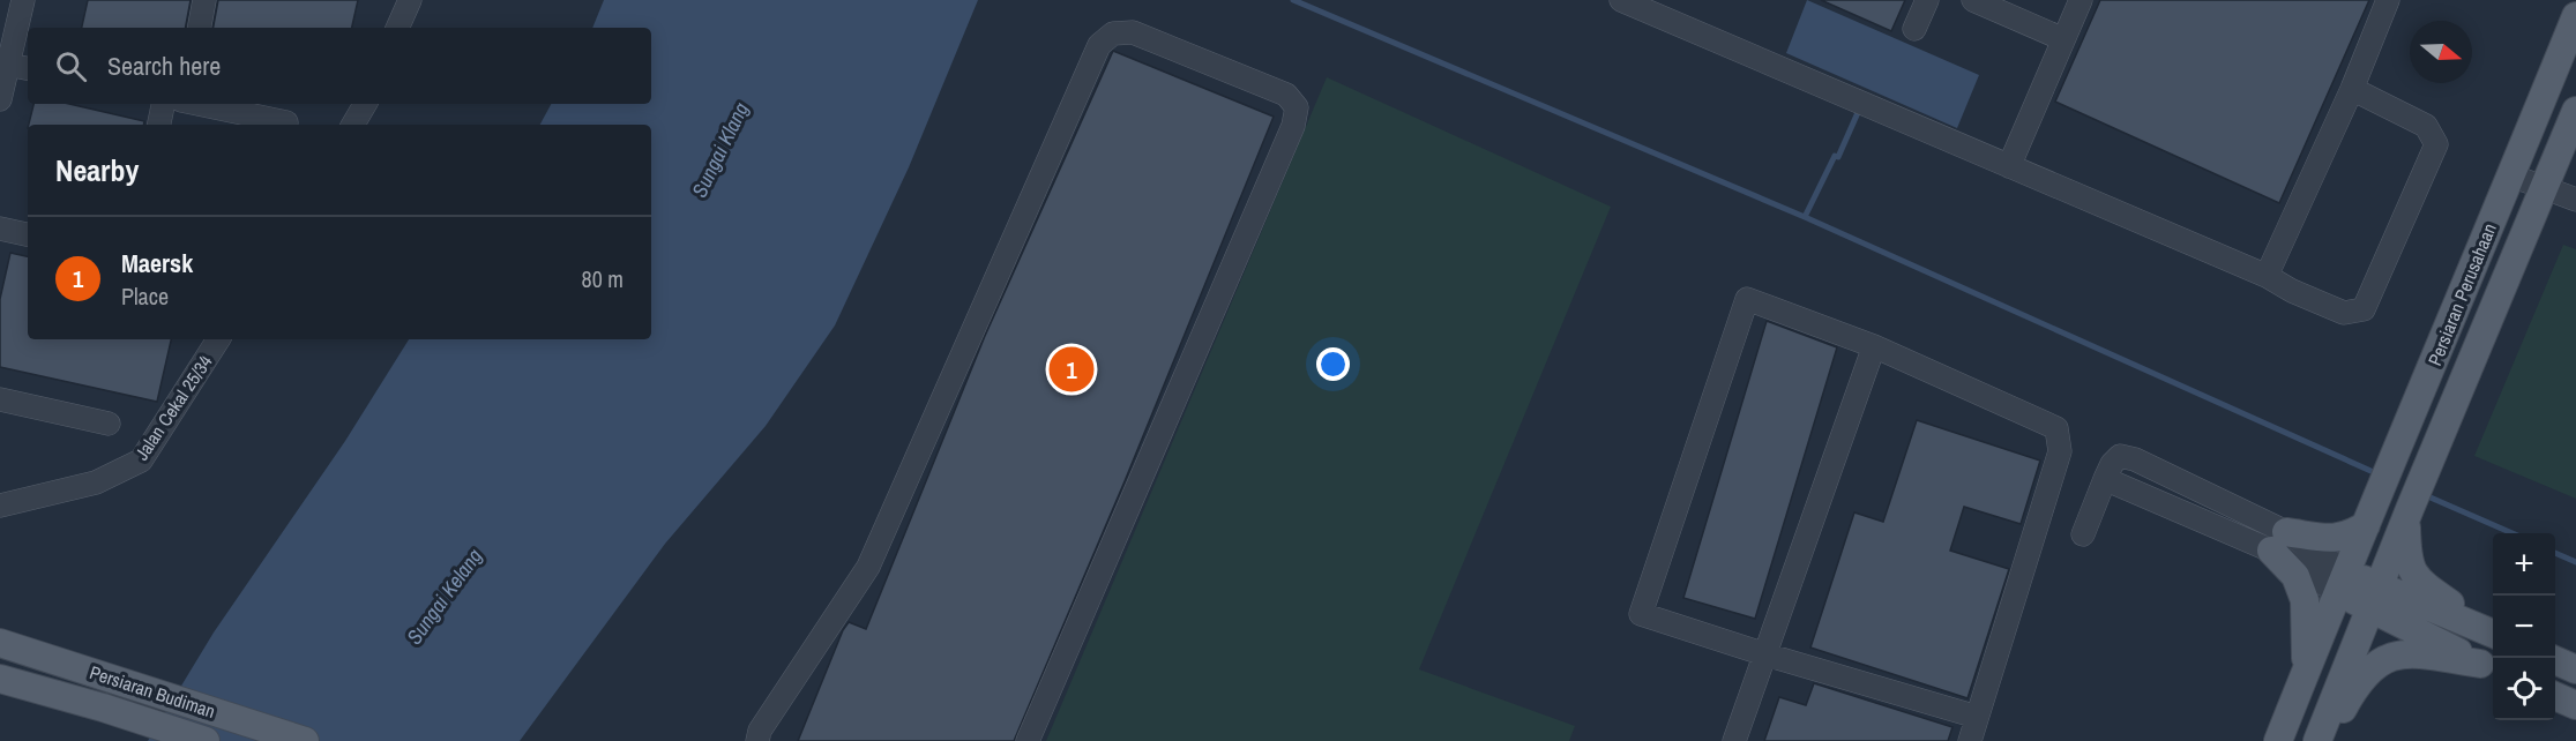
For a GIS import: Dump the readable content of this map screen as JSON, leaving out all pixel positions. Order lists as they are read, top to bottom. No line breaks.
{"streets":{"main road":["Persiaran Perusahaan","Persiaran Budiman"],"street":["Jalan Cekal 25/34"]},"water":["Sungai Klang","Sungai Kelang"],"north":"right","page":{"search":"Search here","heading":"Nearby","list":[{"mark":"1","name":"Maersk","note":"Place","value":"80 m"}],"pins":"1","map_buttons":["+","−"]}}
